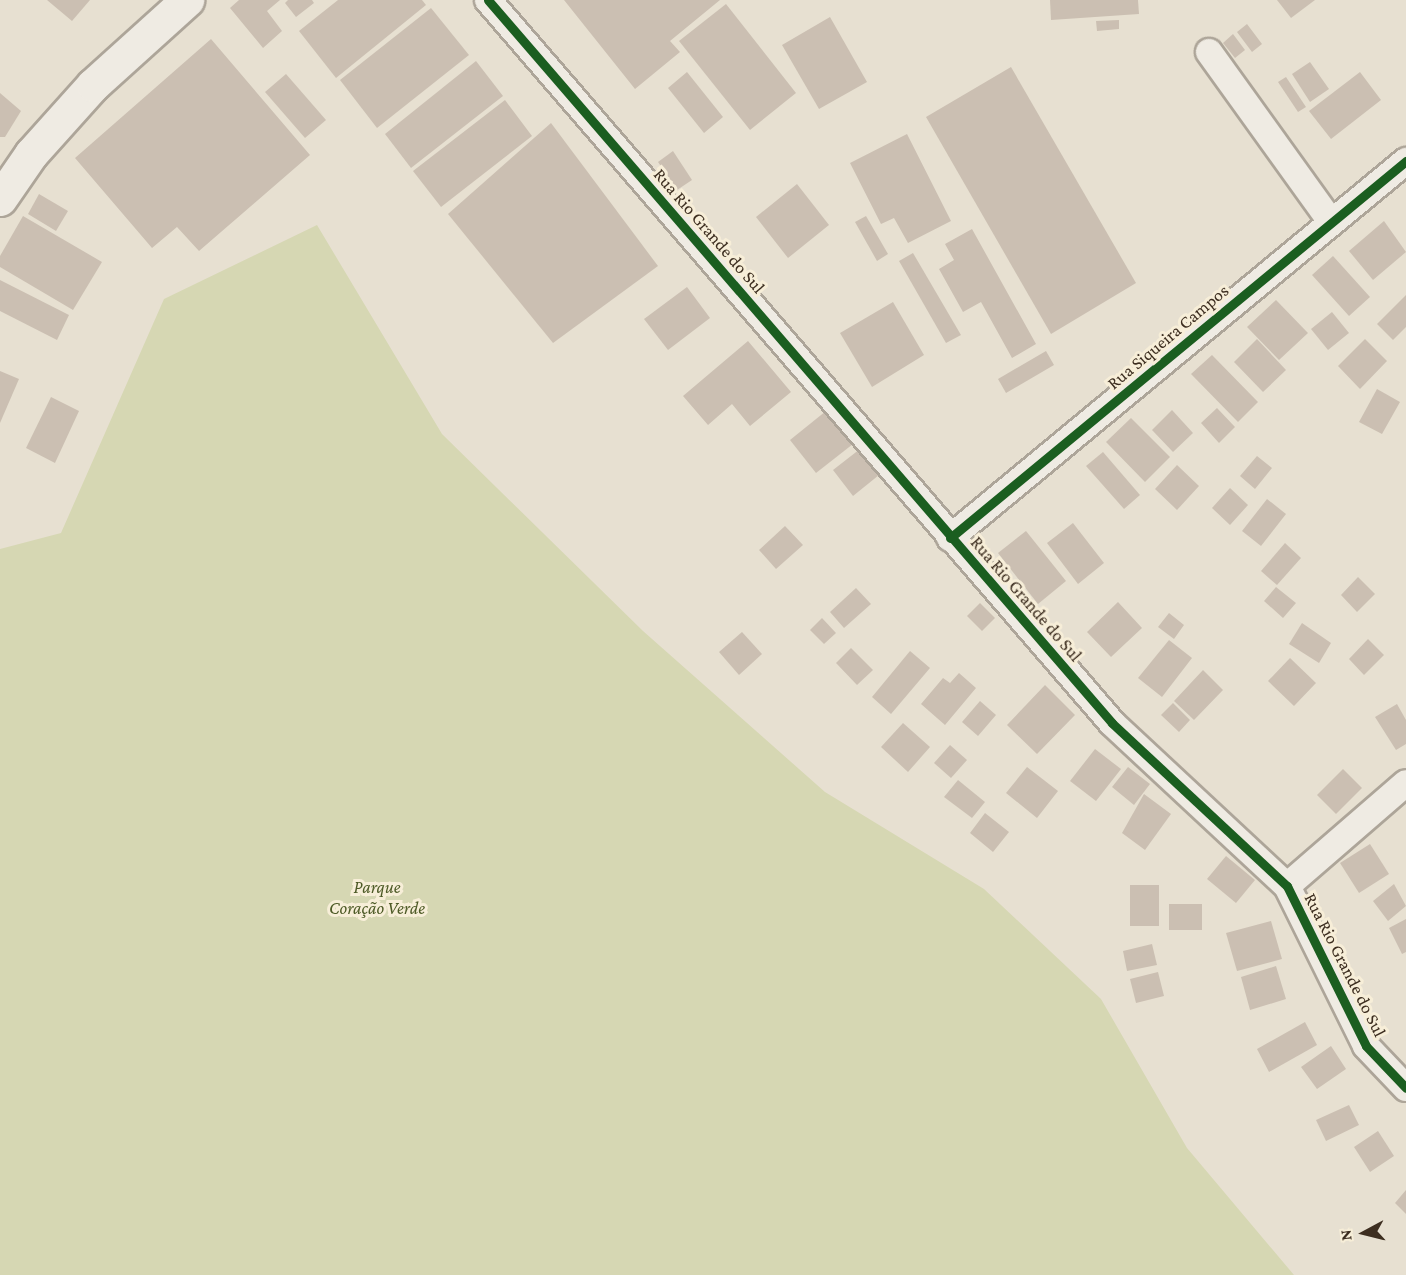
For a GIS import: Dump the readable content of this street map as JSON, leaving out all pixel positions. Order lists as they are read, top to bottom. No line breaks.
{"streets":{"street":["Rua Rio Grande do Sul","Rua Siqueira Campos"]},"crossings":[["Rua Rio Grande do Sul","Rua Siqueira Campos"]],"parks":["Parque Coração Verde"],"north":"left"}
